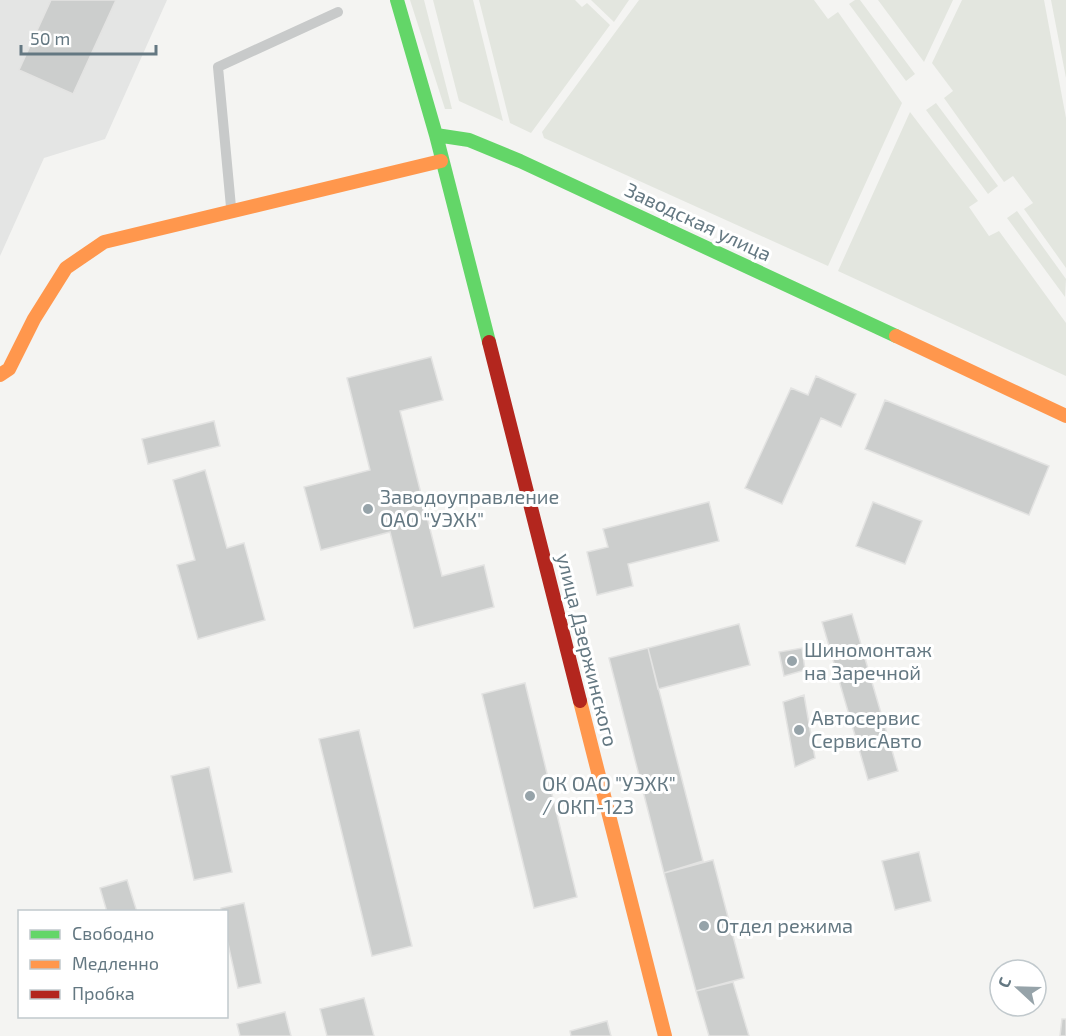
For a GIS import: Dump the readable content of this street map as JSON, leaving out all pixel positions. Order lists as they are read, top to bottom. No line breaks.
{"streets":{"street":["Заводская улица","улица Дзержинского"]},"crossings":[["Заводская улица","улица Дзержинского"]],"places":["Заводоуправление ОАО \"УЭХК\"","Шиномонтаж на Заречной","Автосервис СервисАвто","ОК ОАО \"УЭХК\" / ОКП-123","Отдел режима"],"legend":["Свободно","Медленно","Пробка"],"scale_bar":"50 m","north":"left"}
